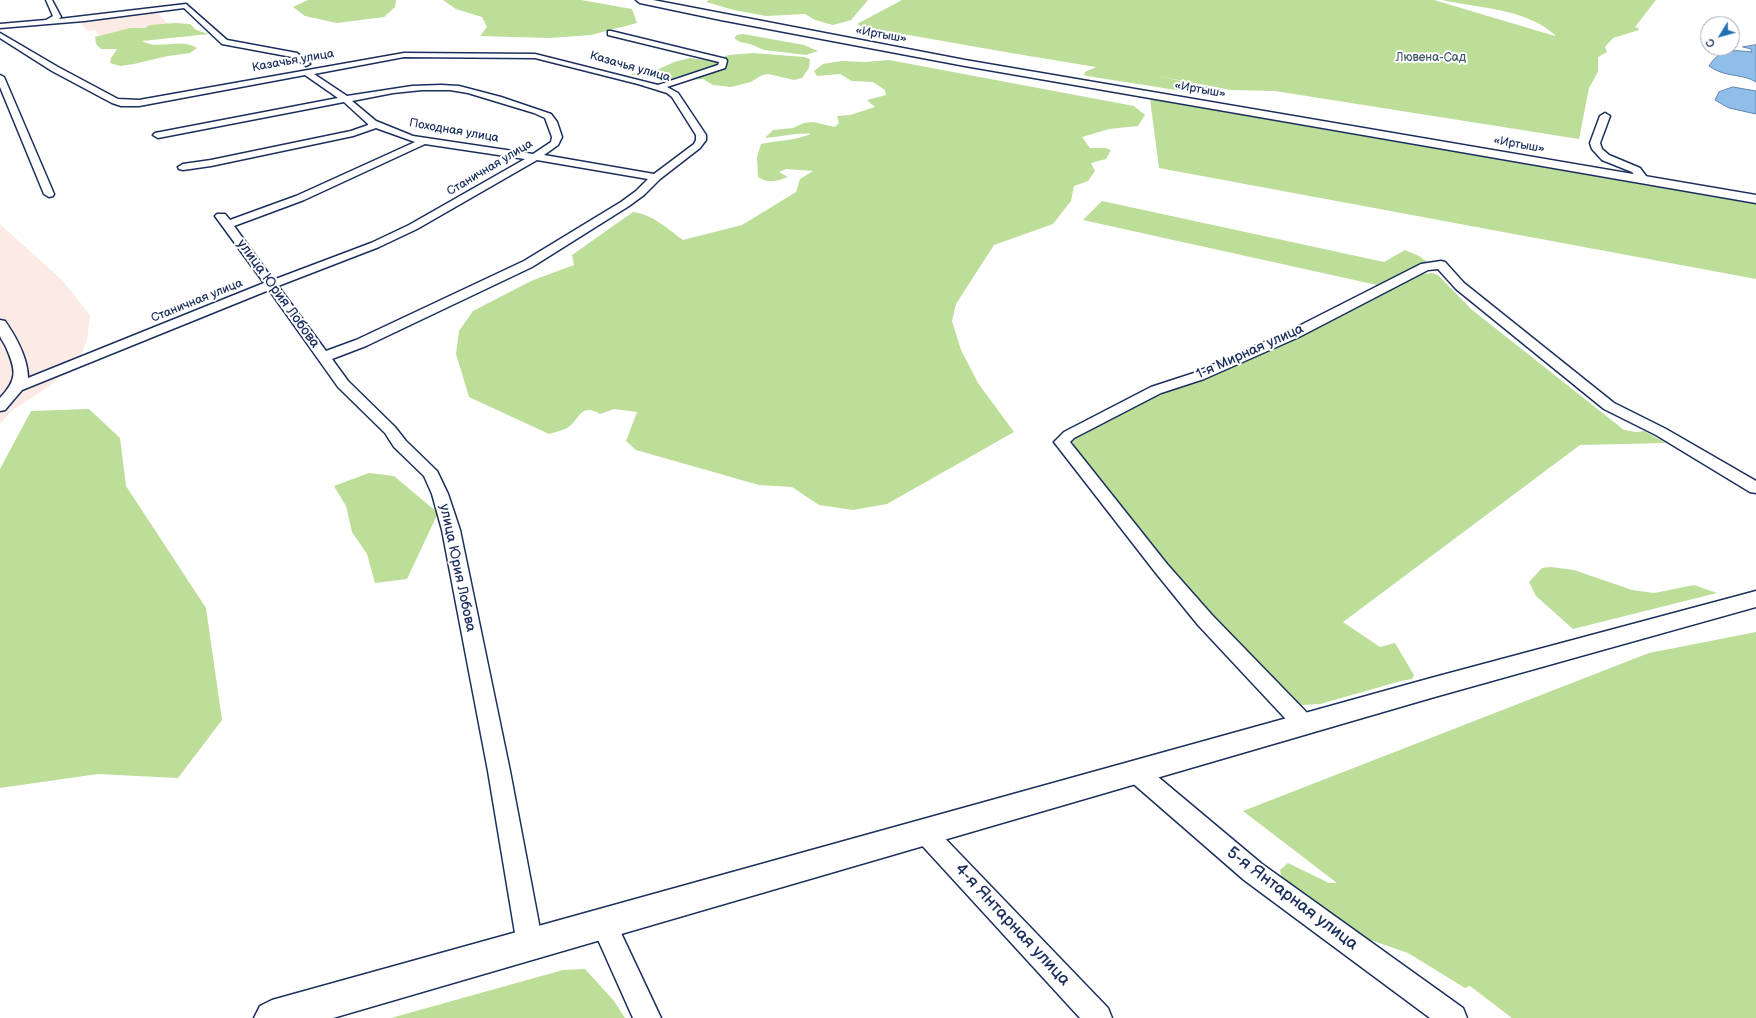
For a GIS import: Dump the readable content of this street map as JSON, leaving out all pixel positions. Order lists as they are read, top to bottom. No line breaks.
{"streets":{"main road":["«Иртыш»"],"street":["Казачья улица","Походная улица","Станичная улица","улица Юрия Лобова","1-я Мирная улица","5-я Янтарная улица","4-я Янтарная улица"]},"crossings":[["Казачья улица","Походная улица"],["Казачья улица","улица Юрия Лобова"],["Походная улица","Станичная улица"],["Походная улица","улица Юрия Лобова"],["Станичная улица","улица Юрия Лобова"]],"parks":["Лювена-Сад"],"north":"bottom left"}
